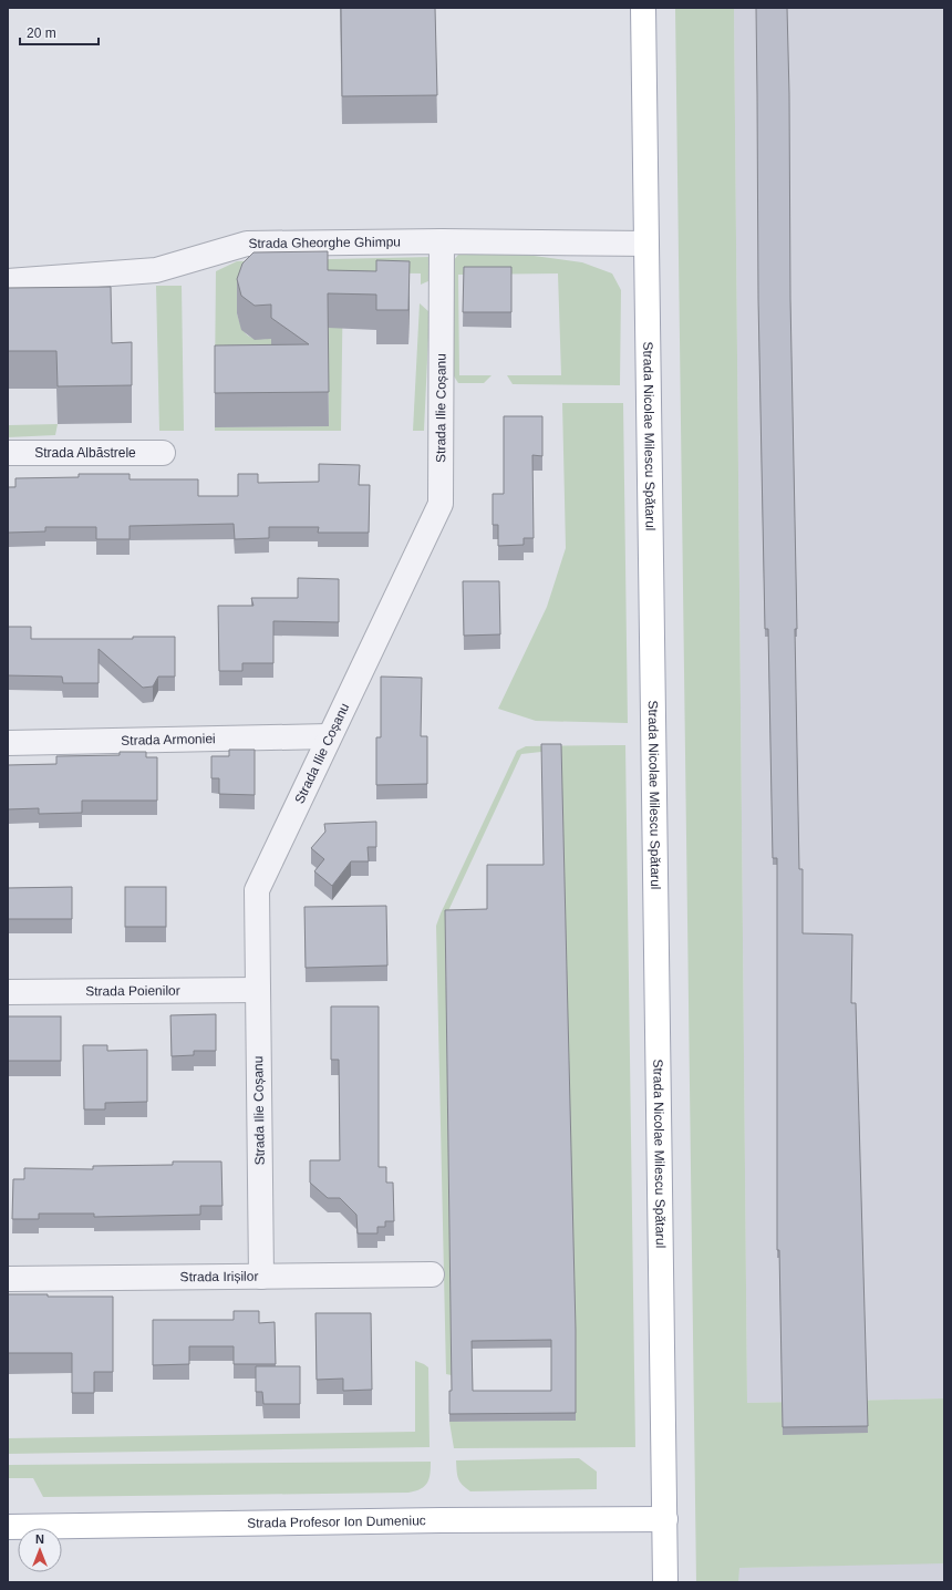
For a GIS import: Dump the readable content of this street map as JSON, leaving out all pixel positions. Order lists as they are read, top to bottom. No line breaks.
{"streets":{"main road":["Strada Nicolae Milescu Spătarul","Strada Profesor Ion Dumeniuc"],"street":["Strada Gheorghe Ghimpu","Strada Ilie Coșanu","Strada Albăstrele","Strada Armoniei","Strada Poienilor","Strada Irișilor"]},"crossings":[["Strada Gheorghe Ghimpu","Strada Ilie Coșanu"],["Strada Gheorghe Ghimpu","Strada Nicolae Milescu Spătarul"],["Strada Ilie Coșanu","Strada Armoniei"],["Strada Ilie Coșanu","Strada Poienilor"],["Strada Ilie Coșanu","Strada Irișilor"],["Strada Nicolae Milescu Spătarul","Strada Profesor Ion Dumeniuc"]],"scale_bar":"20 m","north":"top"}
